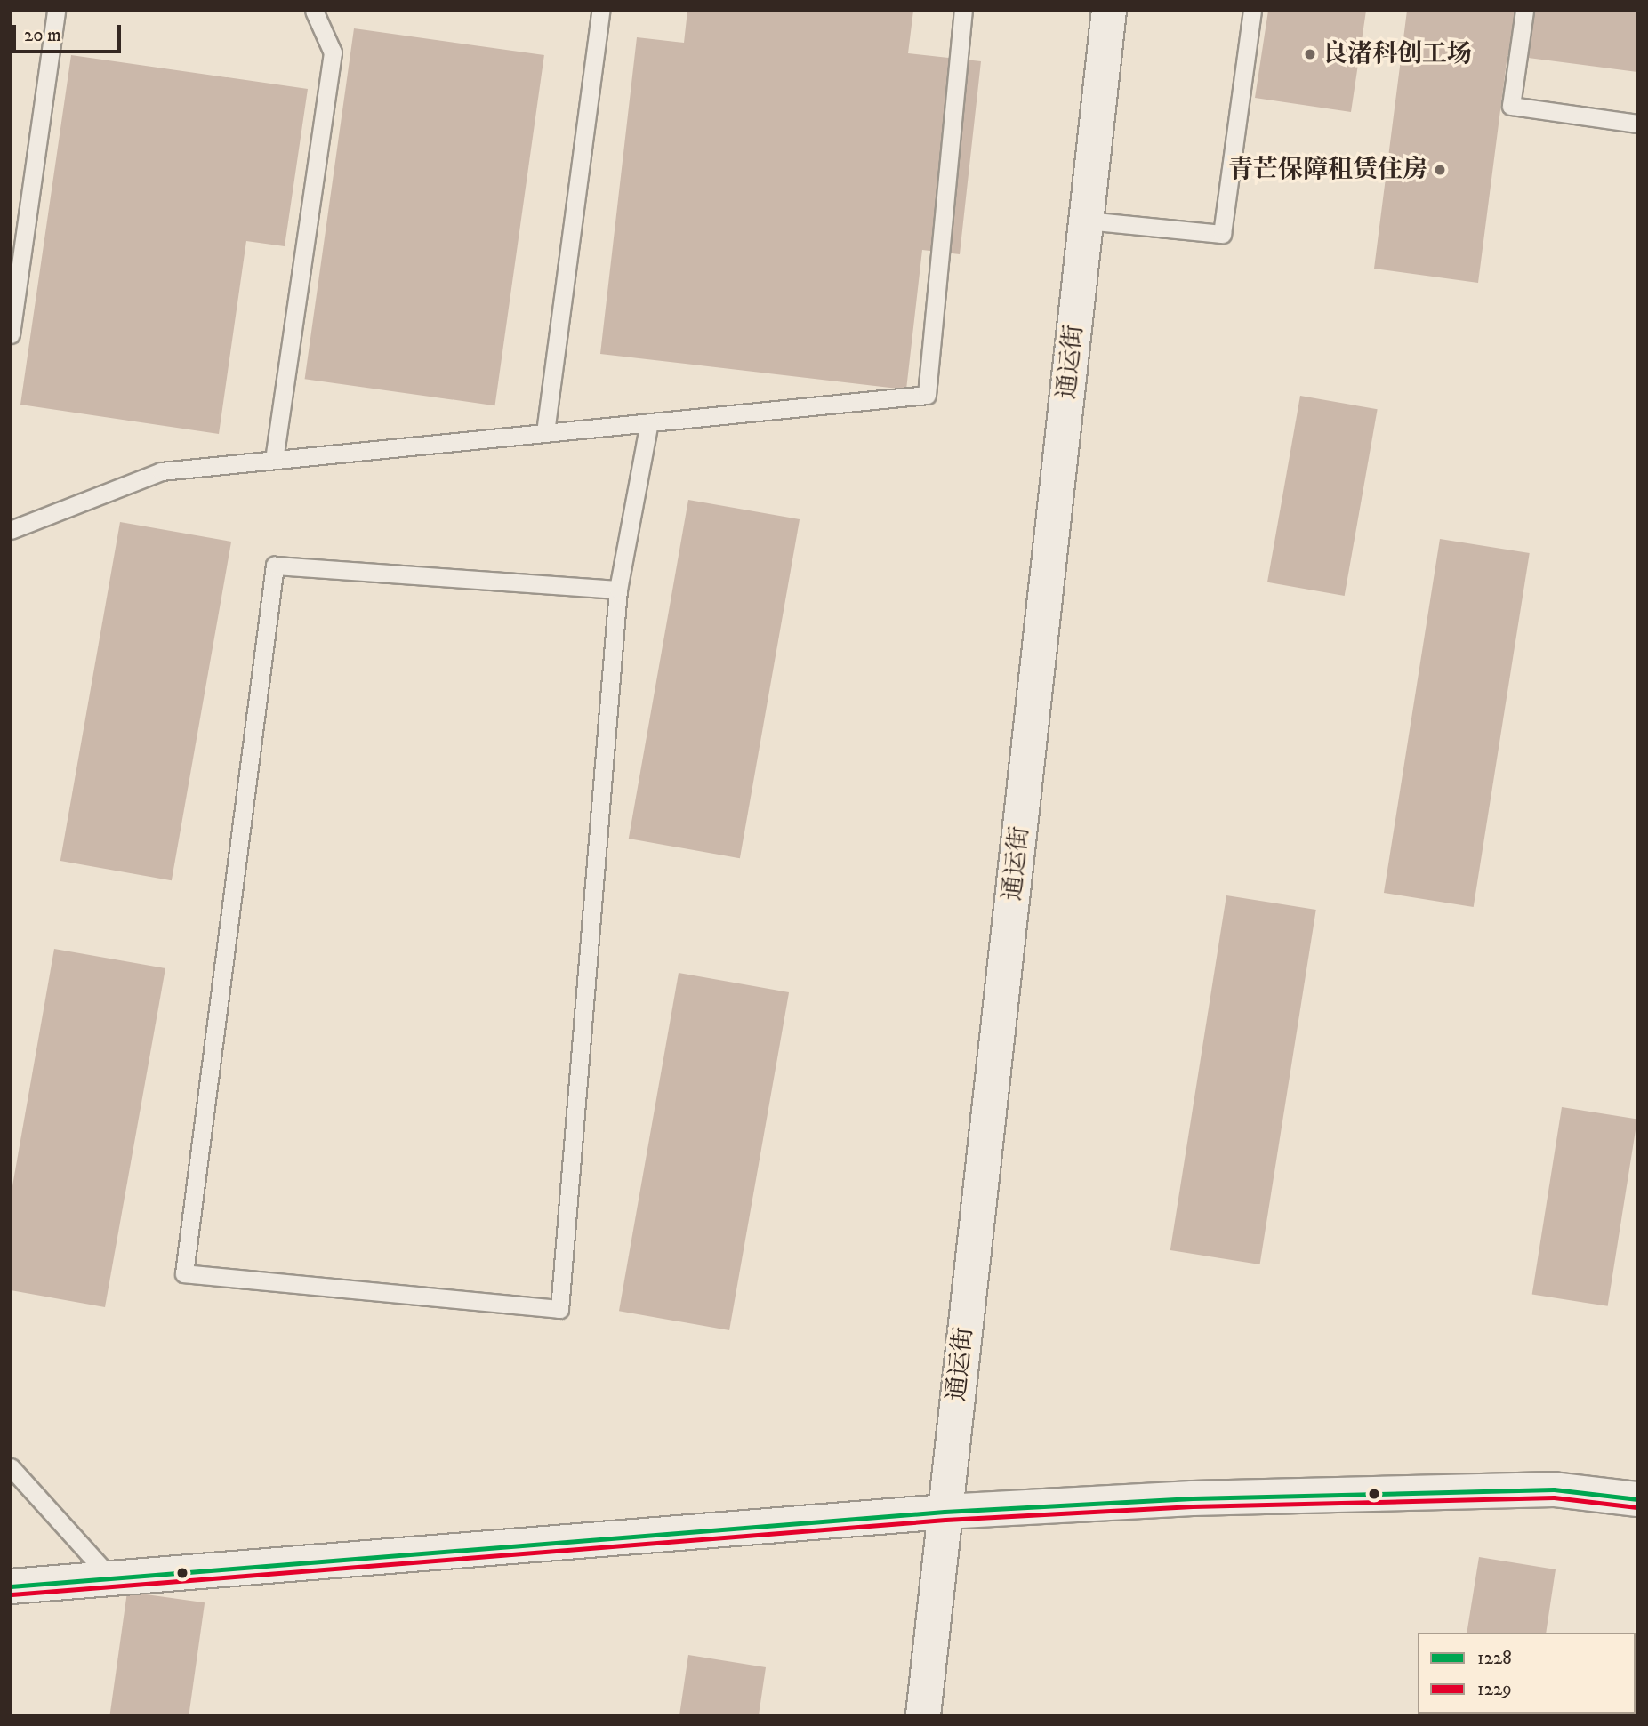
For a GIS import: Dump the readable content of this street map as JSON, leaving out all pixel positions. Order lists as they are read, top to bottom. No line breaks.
{"streets":{"street":["通运街"]},"places":["良渚科创工场","青芒保障租赁住房"],"lines":["transit line 1228","transit line 1229"],"legend":["1228","1229"],"scale_bar":"20 m"}
